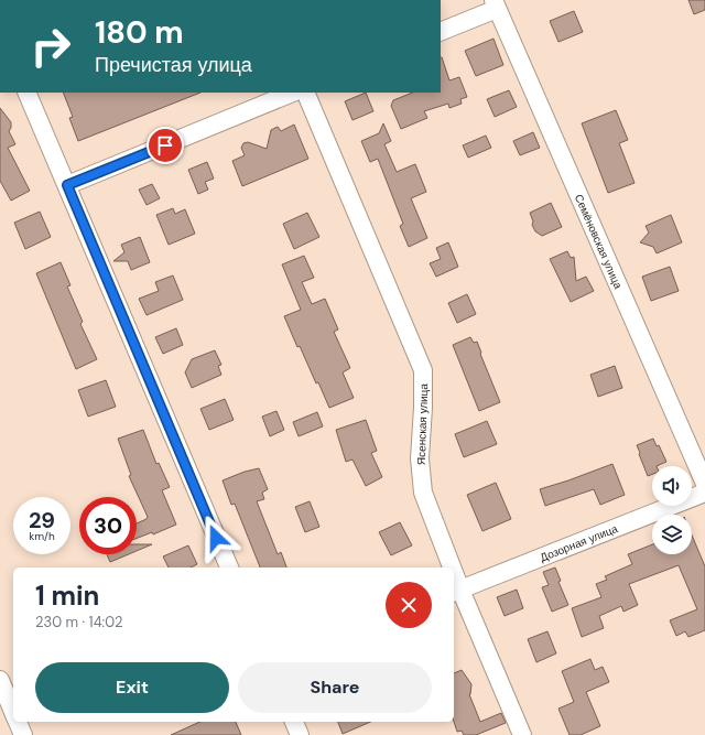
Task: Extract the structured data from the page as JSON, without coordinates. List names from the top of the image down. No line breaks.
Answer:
{"streets":{"street":["Семёновская улица","Ясенская улица","Дозорная улица"]},"crossings":[["Ясенская улица","Дозорная улица"]],"page":{"turn":["180 m","Пречистая улица"],"speed":"29 km/h","limit":"30","heading":["1 min","230 m · 14:02"],"buttons":["Exit","Share"]}}
